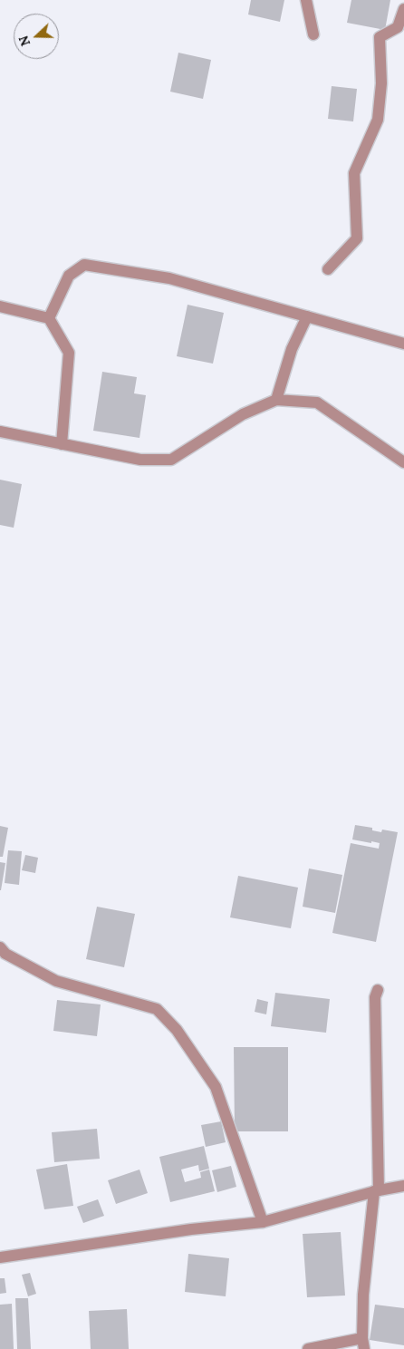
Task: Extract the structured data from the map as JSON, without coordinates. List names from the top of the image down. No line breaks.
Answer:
{"north":"left"}
